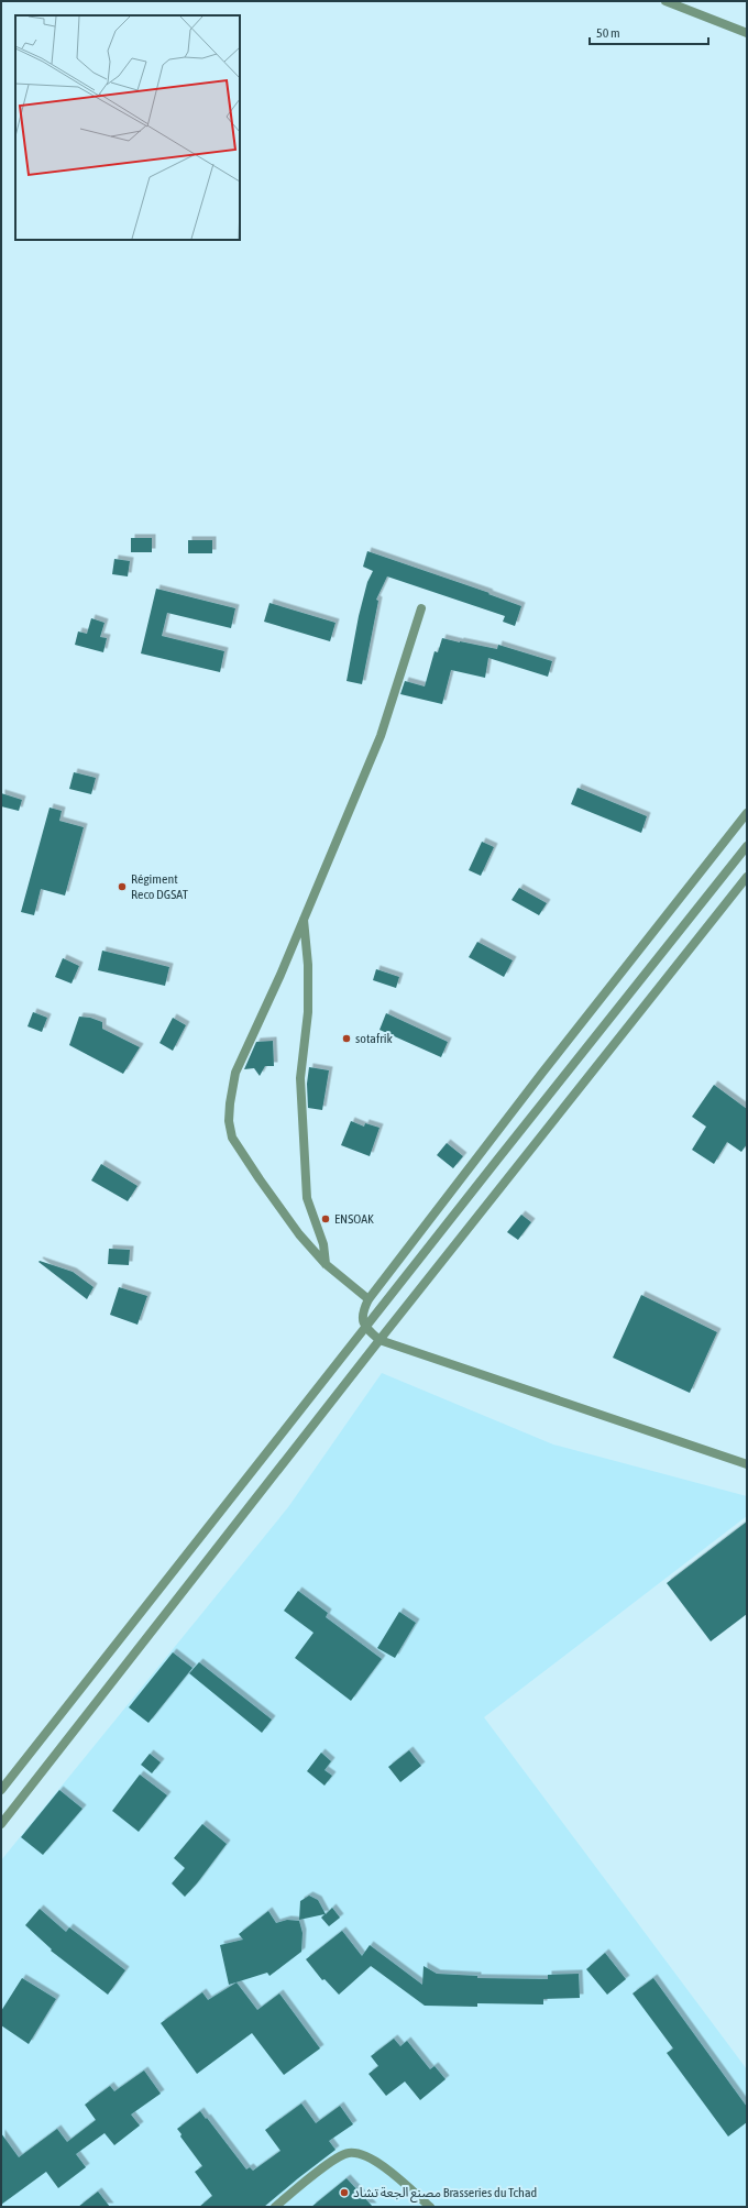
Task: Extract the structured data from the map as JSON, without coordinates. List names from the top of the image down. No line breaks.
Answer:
{"places":["Régiment Reco DGSAT","sotafrik","ENSOAK","مصنع الجعة تشاد Brasseries du Tchad"],"scale_bar":"50 m"}
